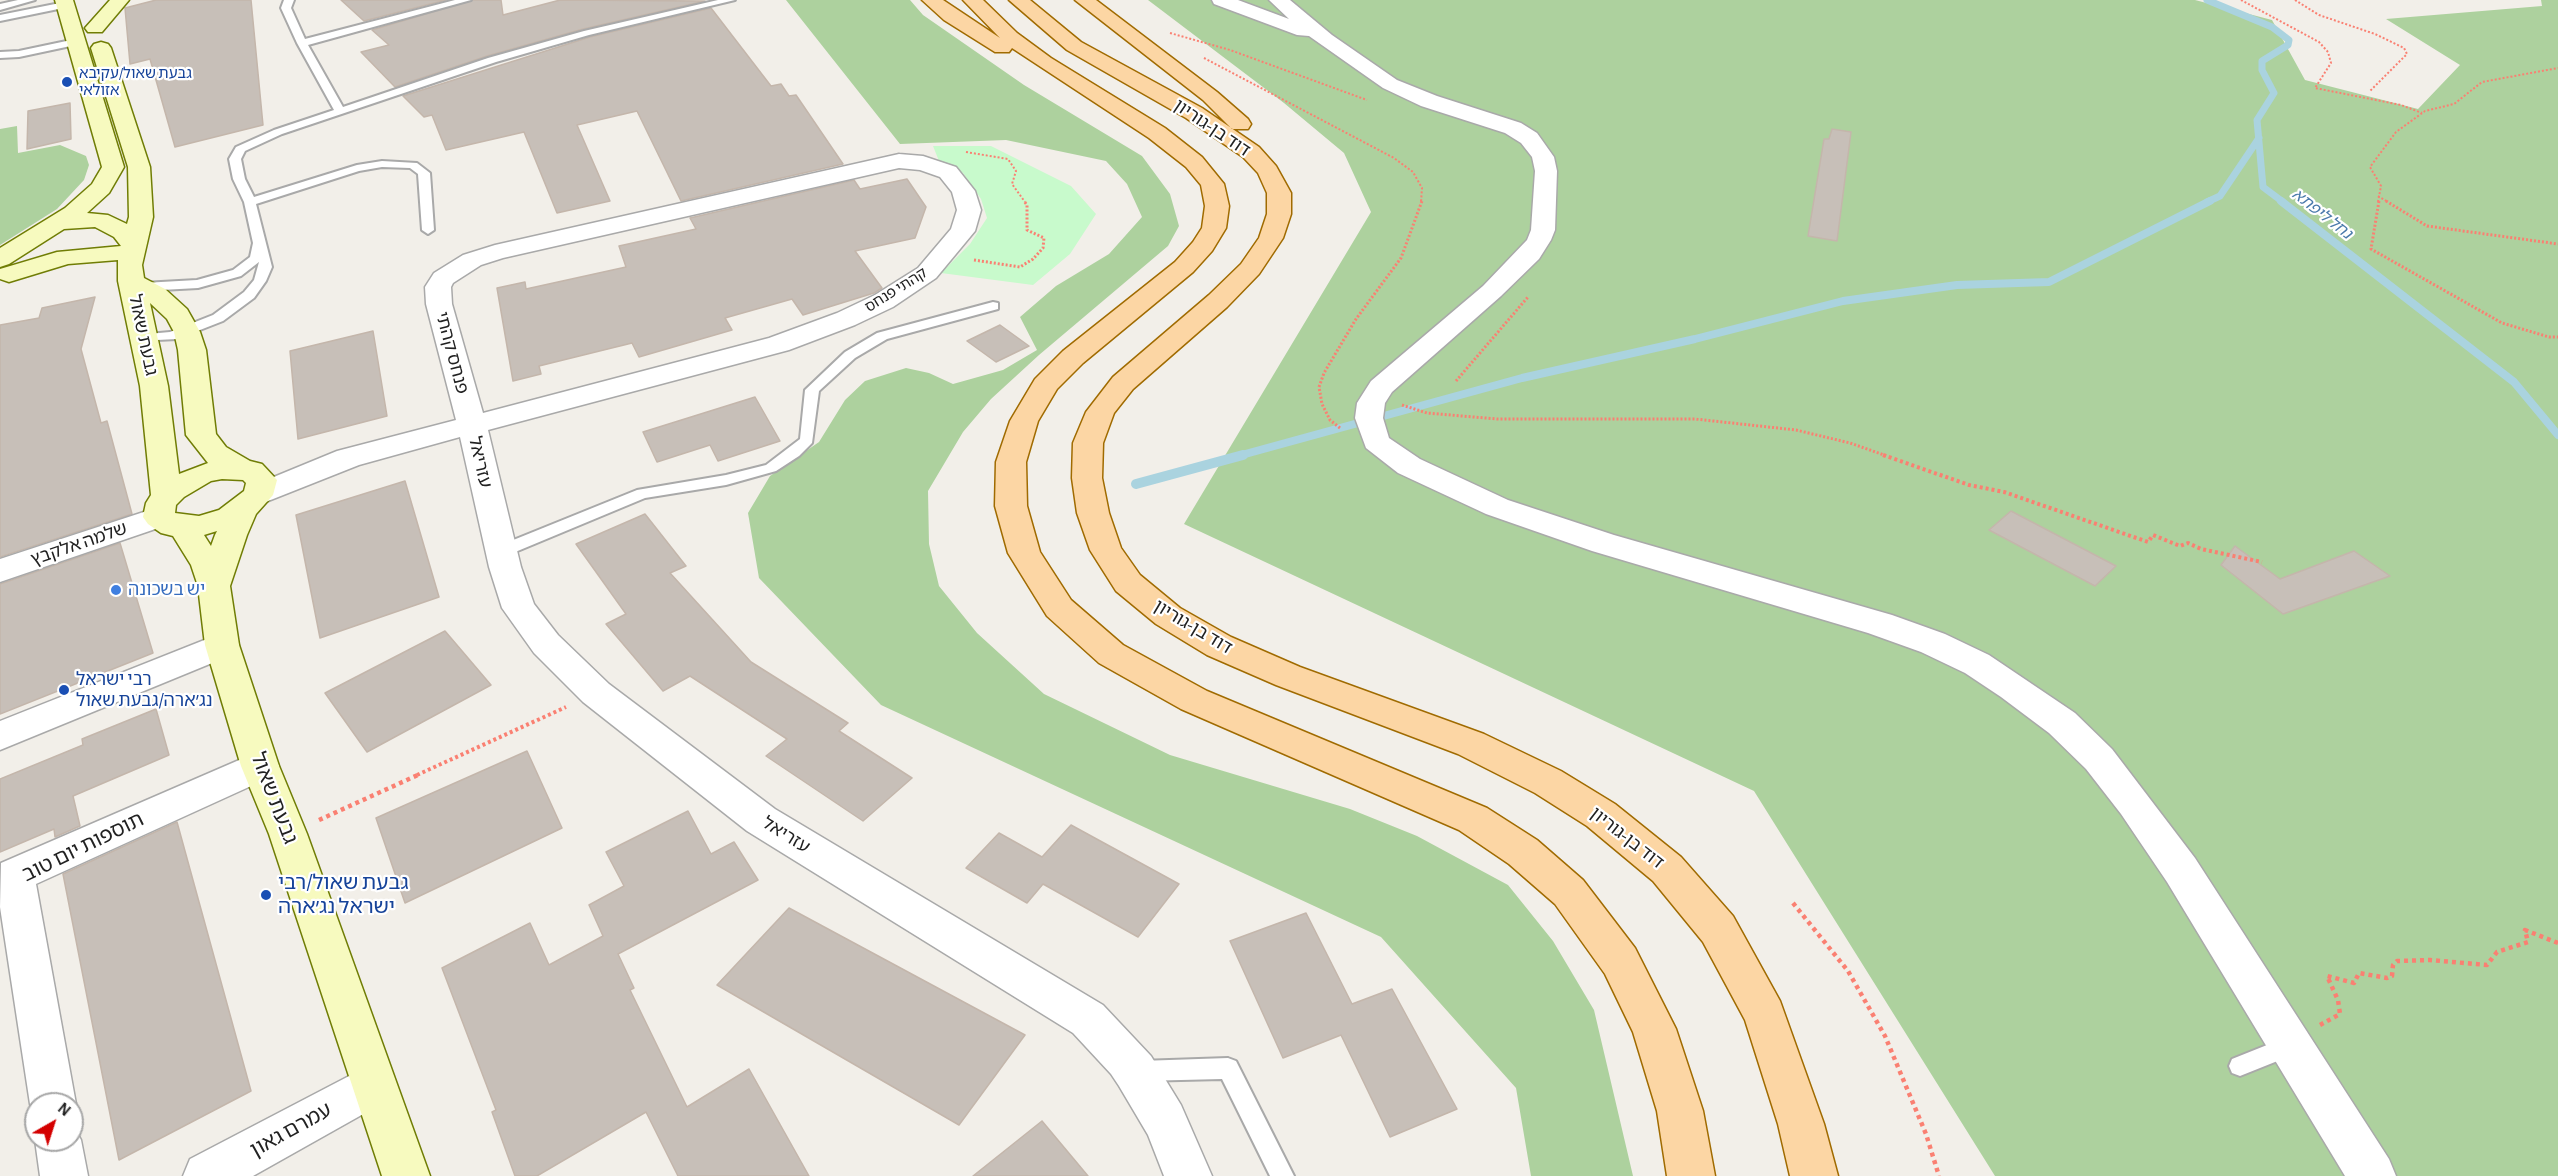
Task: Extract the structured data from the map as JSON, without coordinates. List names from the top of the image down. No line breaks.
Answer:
{"streets":{"main road":["דוד בן-גוריון"],"street":["קהתי פנחס","גבעת שאול","פנחס קהתי","עזריאל","שלמה אלקבץ","תוספות יום טוב","עמרם גאון"]},"crossings":[["קהתי פנחס","פנחס קהתי"],["קהתי פנחס","עזריאל"],["גבעת שאול","שלמה אלקבץ"],["גבעת שאול","תוספות יום טוב"],["גבעת שאול","עמרם גאון"],["פנחס קהתי","עזריאל"]],"water":["נחל ליפתא"],"places":["גבעת שאול/עקיבא אזולאי","יש בשכונה","רבי ישראל נג׳ארה/גבעת שאול","גבעת שאול/רבי ישראל נג׳ארה"],"north":"top right"}
